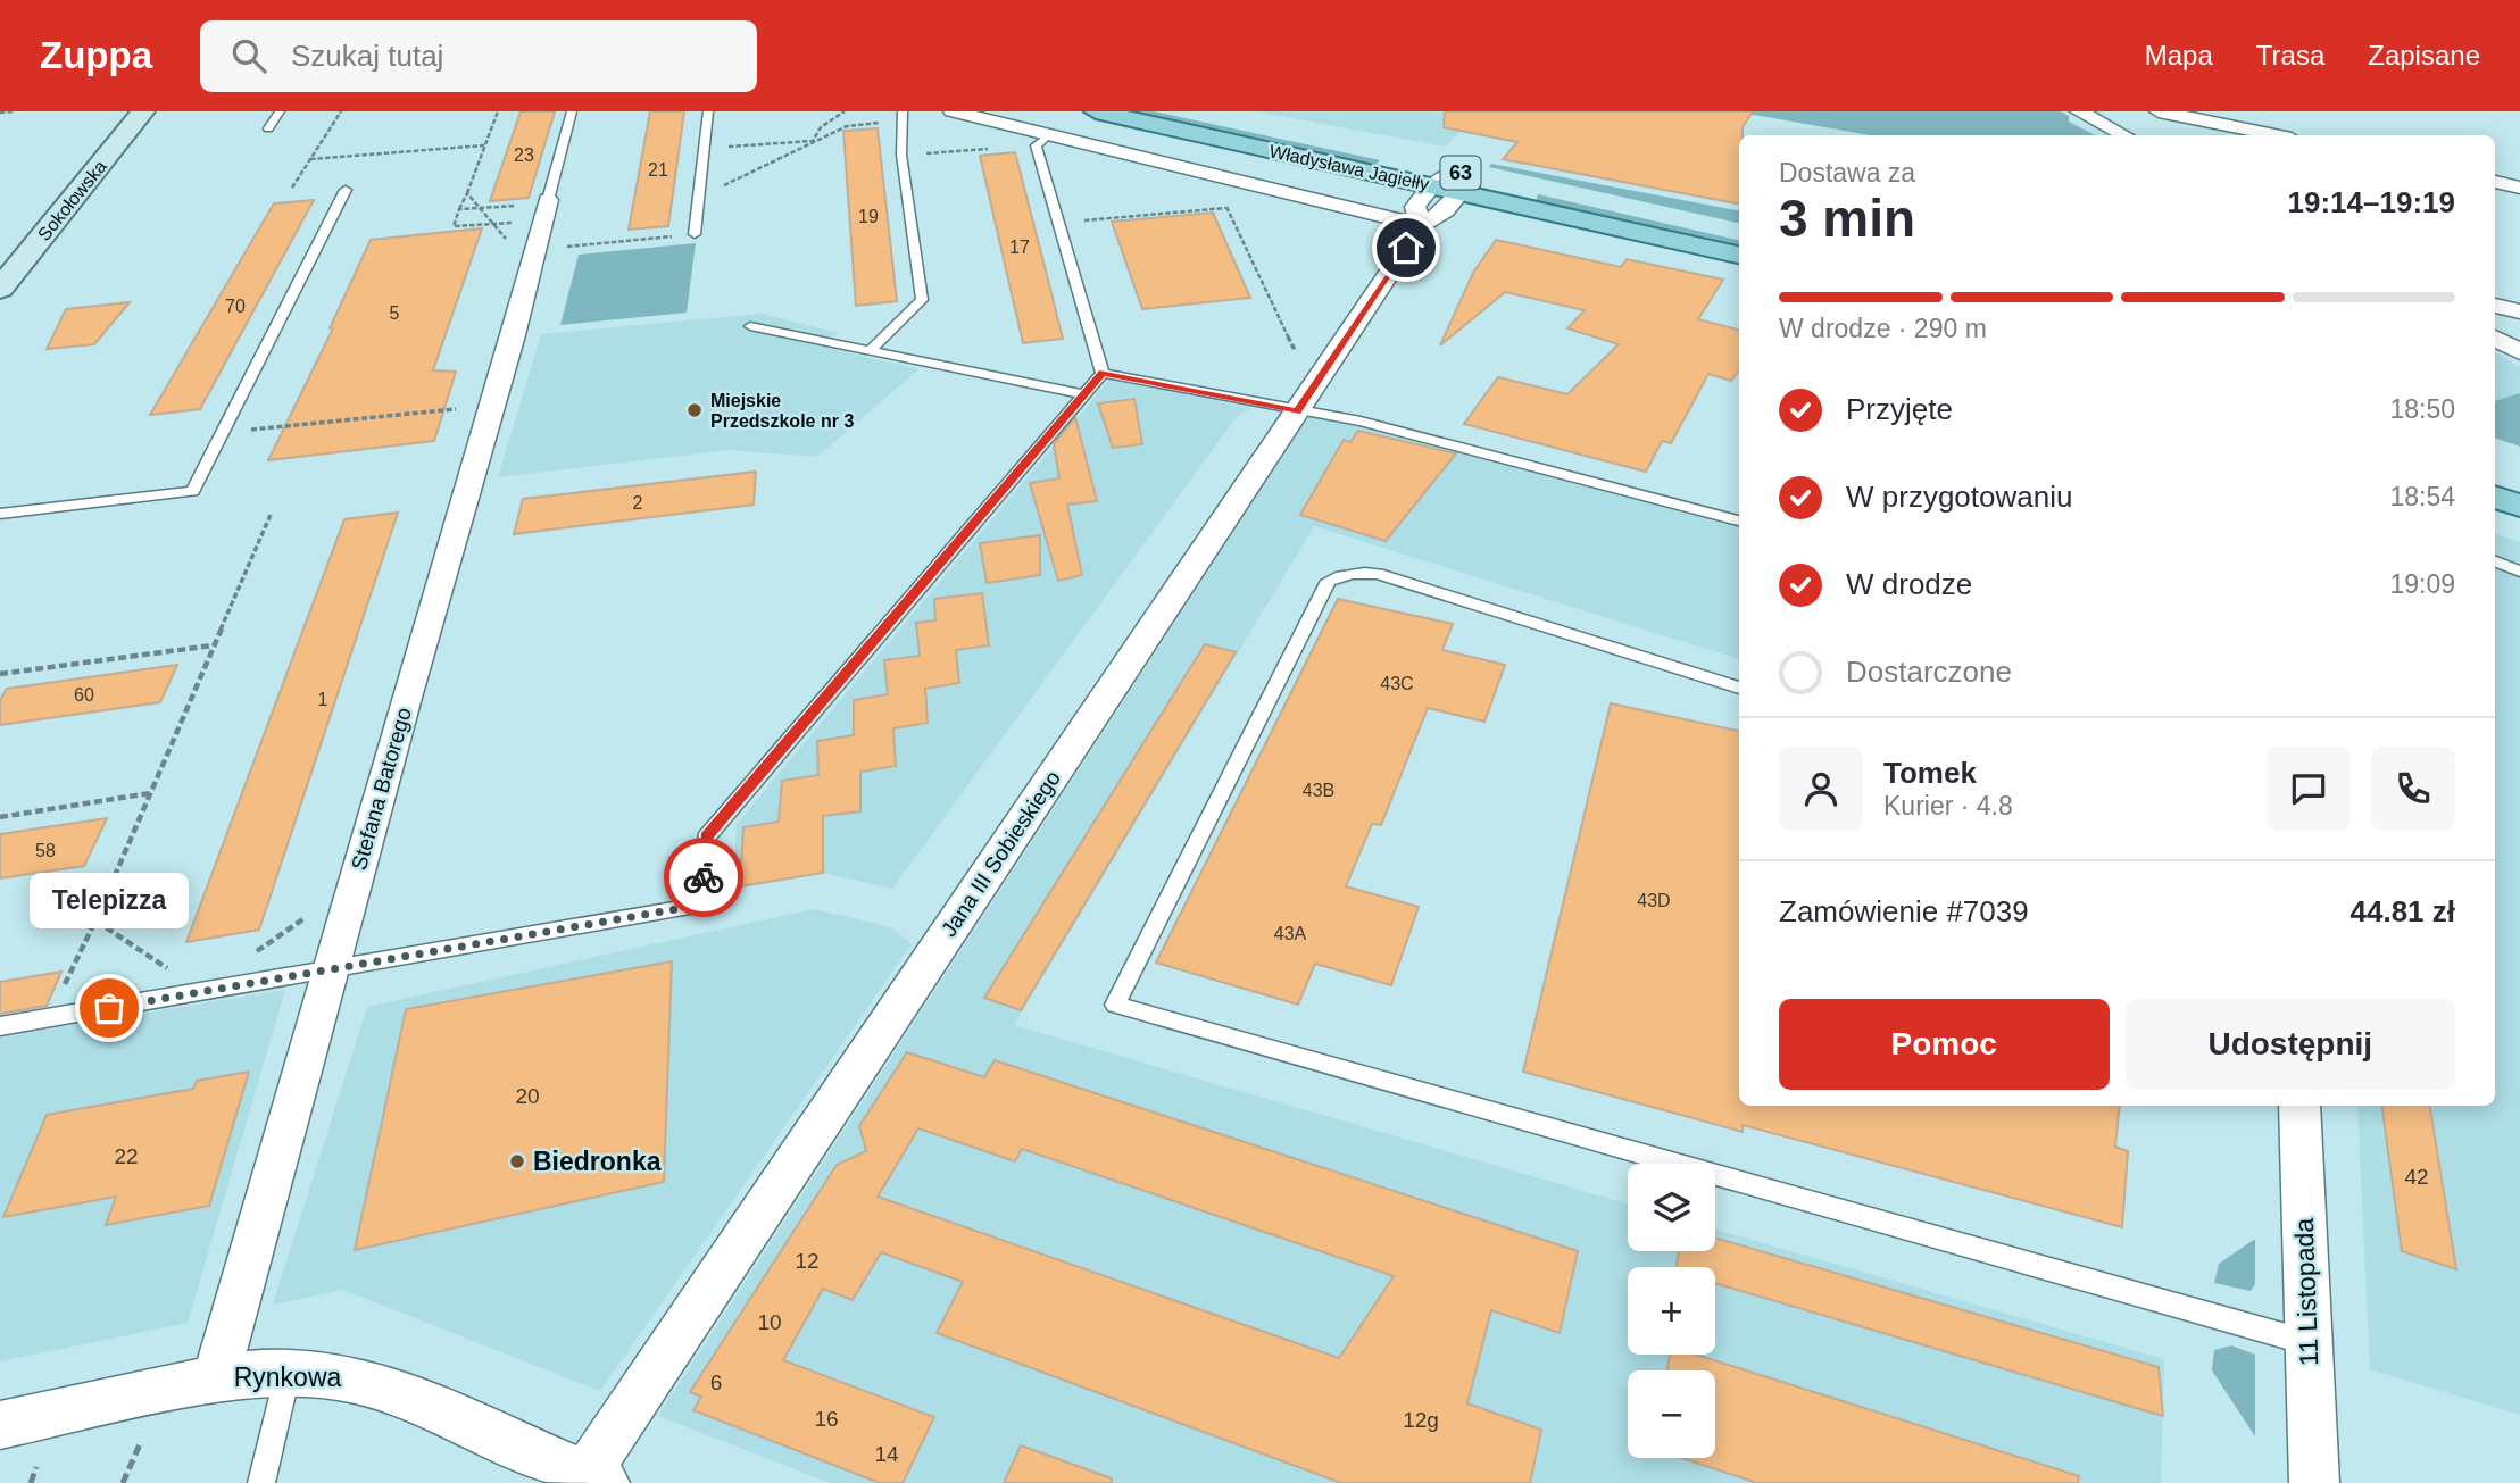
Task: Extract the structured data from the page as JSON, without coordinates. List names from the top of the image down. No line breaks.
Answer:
{"streets":{"main road":["Władysława Jagiełły","63"],"street":["Sokołowska","Stefana Batorego","Jana III Sobieskiego","11 Listopada","Rynkowa"]},"crossings":[["Władysława Jagiełły","Jana III Sobieskiego"],["Stefana Batorego","Rynkowa"],["Jana III Sobieskiego","Rynkowa"]],"places":["Miejskie Przedszkole nr 3","Telepizza","Biedronka"],"house_numbers":["23","21","19","17","70","5","2","43C","60","1","43B","58","43D","43A","20","22","42","12","10","6","16","12g","14"],"page":{"header":"Zuppa","search":"Szukaj tutaj","nav":["Mapa","Trasa","Zapisane"],"heading":["3 min","Dostawa za","19:14–19:19"],"panel":["Tomek","Kurier · 4.8","Zamówienie #7039","44.81 zł"],"bar":"W drodze · 290 m","list":[["Przyjęte","18:50"],["W przygotowaniu","18:54"],["W drodze","19:09"],"Dostarczone"],"bubble":"Telepizza","buttons":["Pomoc","Udostępnij"],"map_buttons":["+","−"]}}
